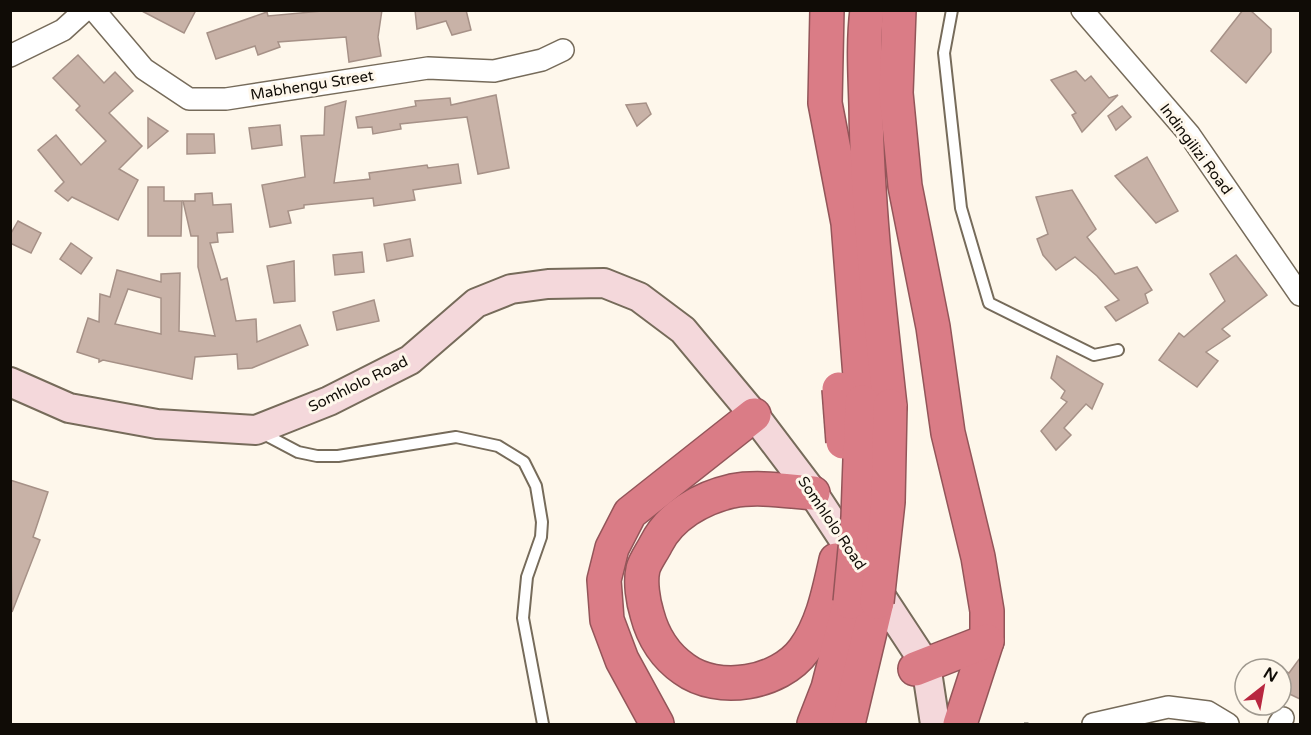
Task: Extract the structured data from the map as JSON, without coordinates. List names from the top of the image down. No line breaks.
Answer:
{"streets":{"street":["Mabhengu Street","Indingilizi Road","Somhlolo Road"]},"north":"top right"}
